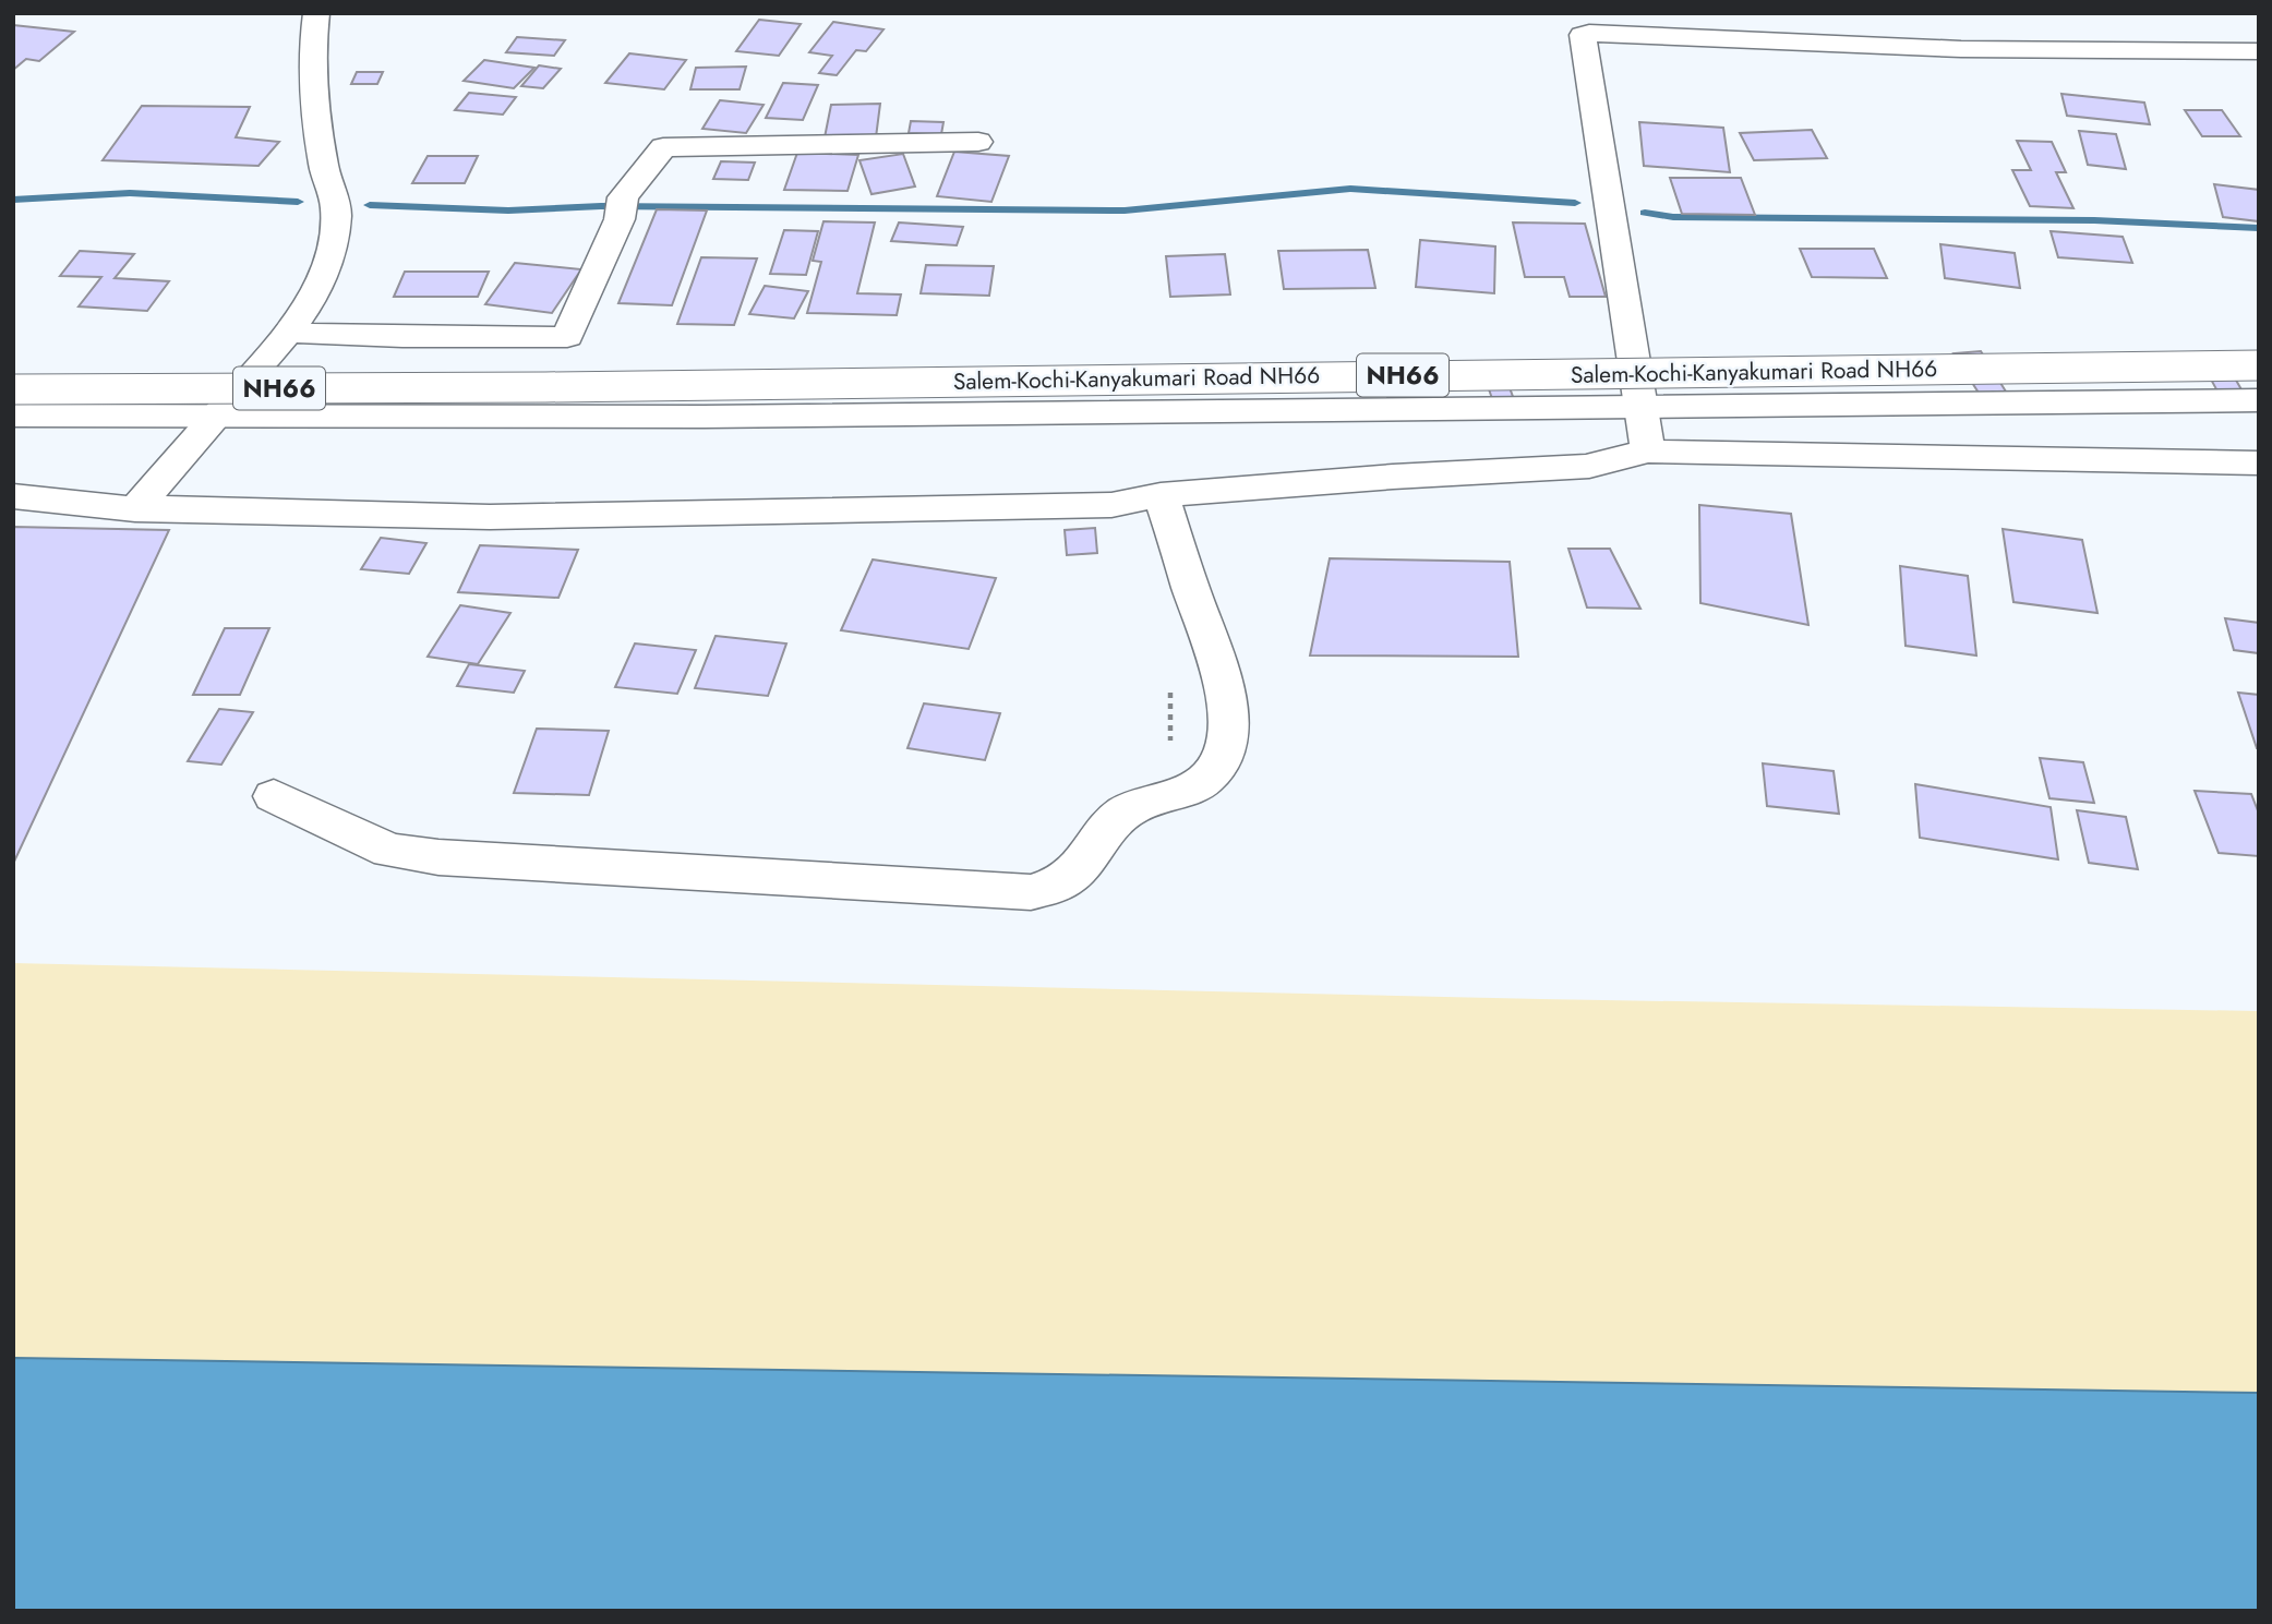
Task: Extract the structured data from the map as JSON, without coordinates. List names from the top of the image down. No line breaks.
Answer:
{"streets":{"main road":["Salem-Kochi-Kanyakumari Road NH66","NH66"]}}
